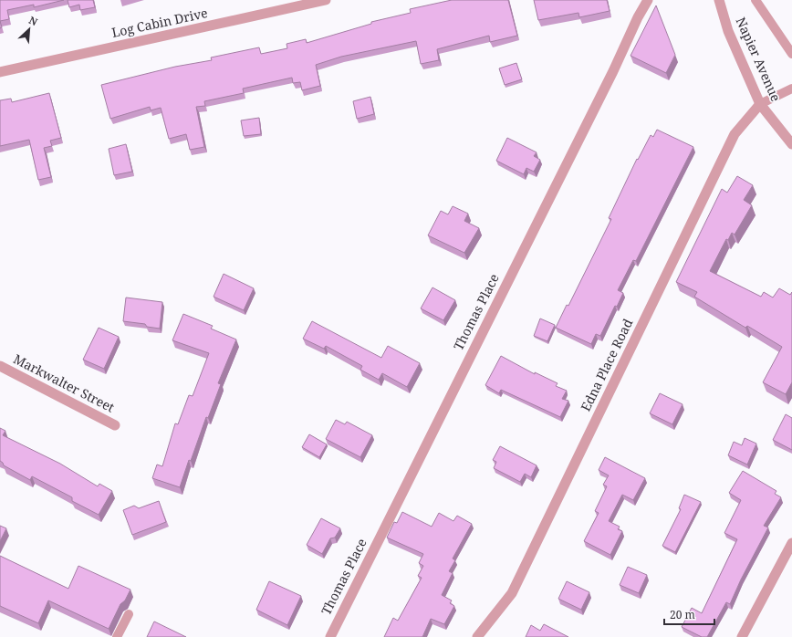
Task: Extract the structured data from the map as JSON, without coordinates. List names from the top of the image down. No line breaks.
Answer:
{"streets":{"street":["Log Cabin Drive","Napier Avenue","Thomas Place","Edna Place Road","Markwalter Street"]},"crossings":[["Napier Avenue","Edna Place Road"]],"scale_bar":"20 m","north":"top right"}
